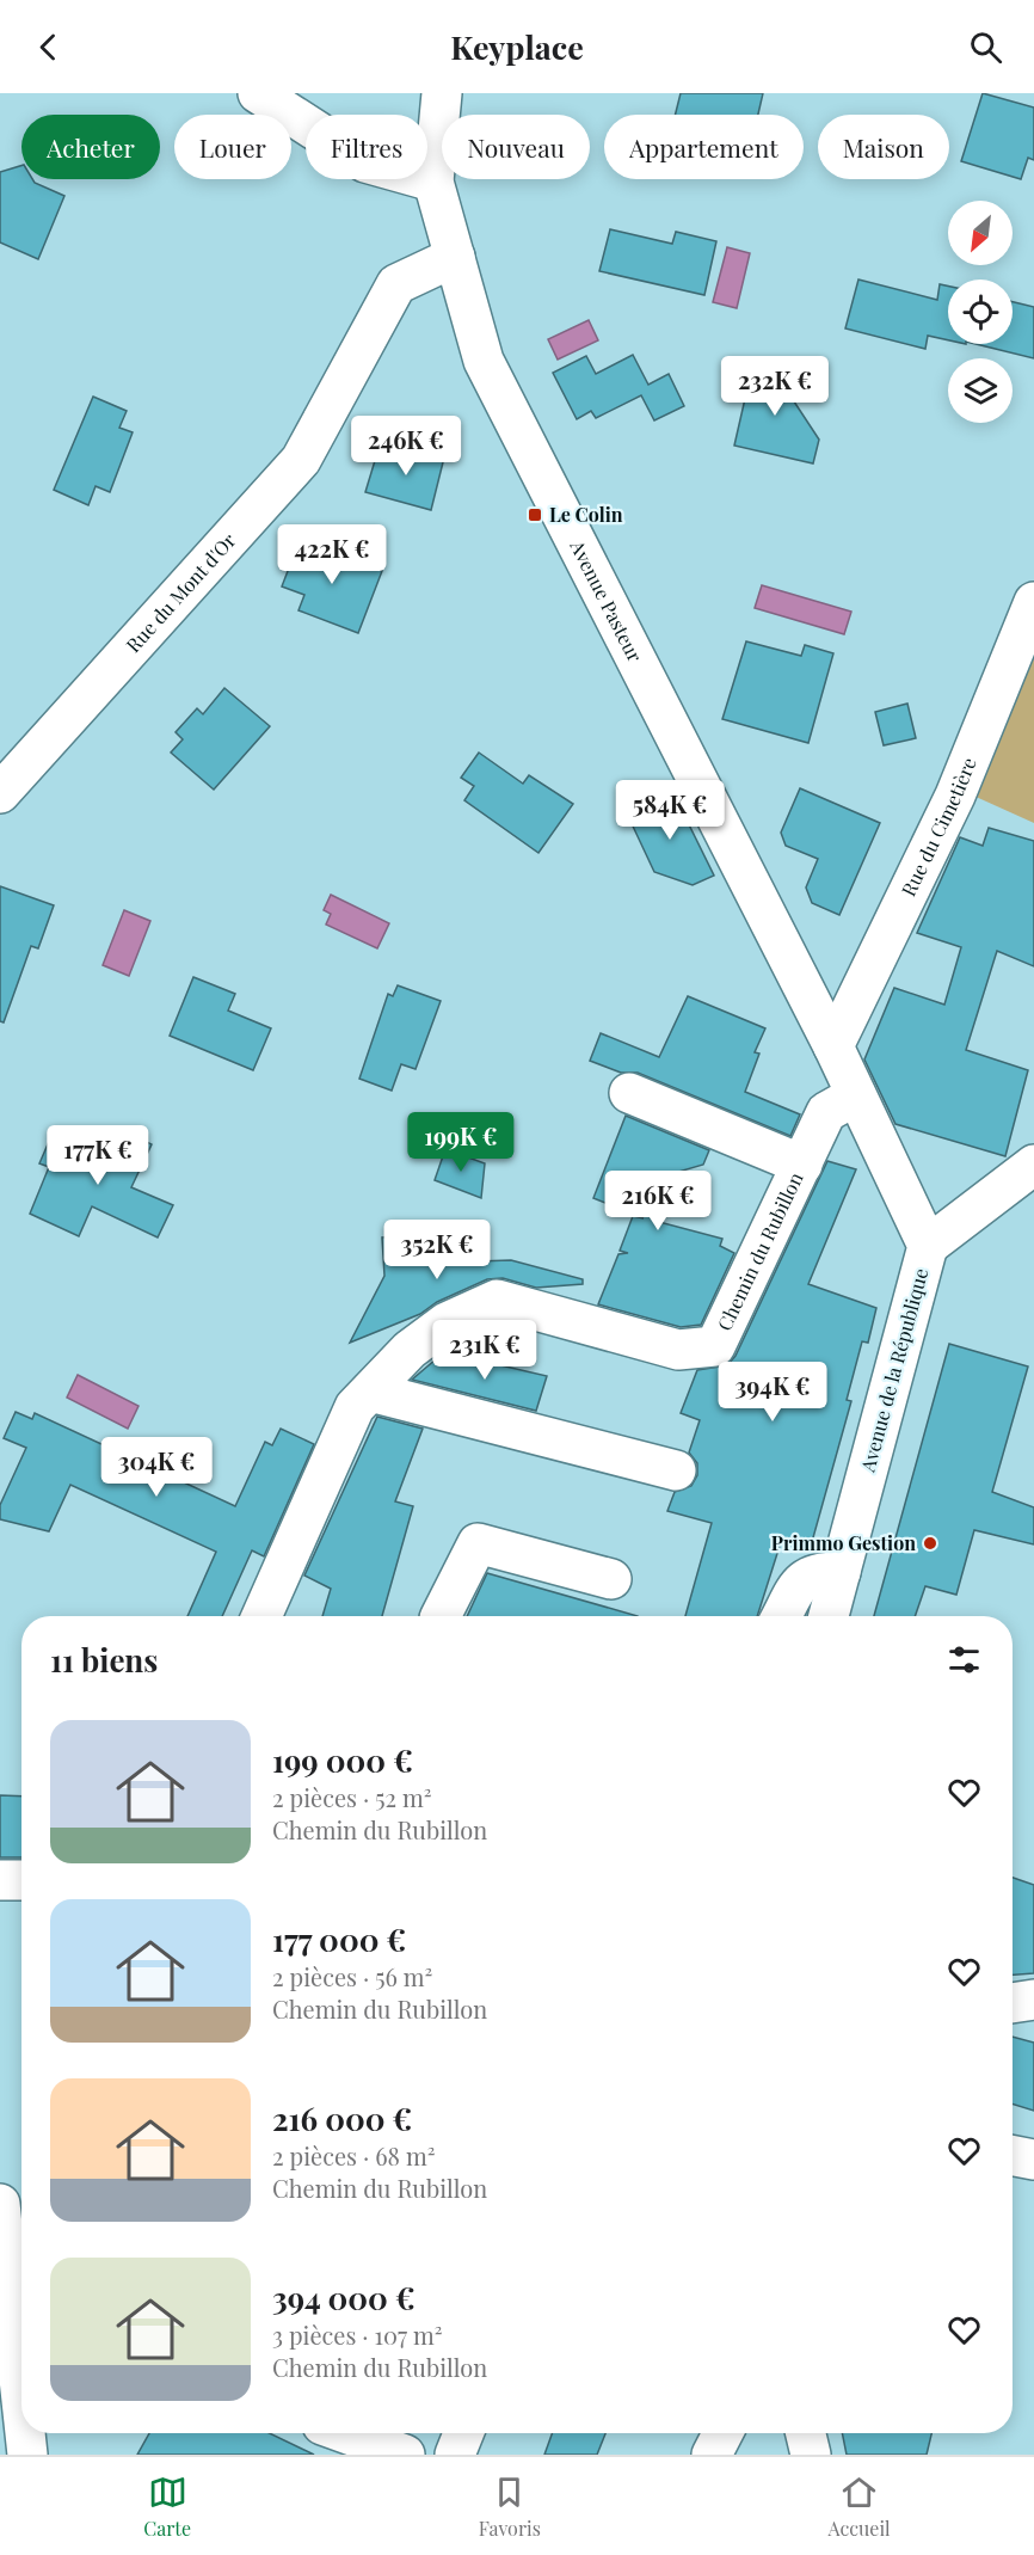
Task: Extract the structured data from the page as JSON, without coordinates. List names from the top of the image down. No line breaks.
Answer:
{"streets":{"street":["Rue du Mont d'Or","Avenue Pasteur","Rue du Cimetière","Chemin du Rubillon","Avenue de la République"]},"crossings":[["Rue du Mont d'Or","Avenue Pasteur"],["Avenue Pasteur","Rue du Cimetière"],["Avenue Pasteur","Avenue de la République"],["Rue du Cimetière","Avenue de la République"],["Chemin du Rubillon","Avenue de la République"]],"places":{"transit":["Le Colin"],"other":["Primmo Gestion"]},"north":"bottom left","page":{"header":"Keyplace","chip":["Acheter","Louer","Filtres","Nouveau","Appartement","Maison"],"price":["232K €","246K €","422K €","584K €","199K €","177K €","216K €","352K €","231K €","394K €","304K €"],"heading":"11 biens","list":[{"name":"199 000 €","note":"2 pièces · 52 m² · Chemin du Rubillon"},{"name":"177 000 €","note":"2 pièces · 56 m² · Chemin du Rubillon"},{"name":"216 000 €","note":"2 pièces · 68 m² · Chemin du Rubillon"},{"name":"394 000 €","note":"3 pièces · 107 m² · Chemin du Rubillon"}],"tabs":["Carte","Favoris","Accueil"]}}
